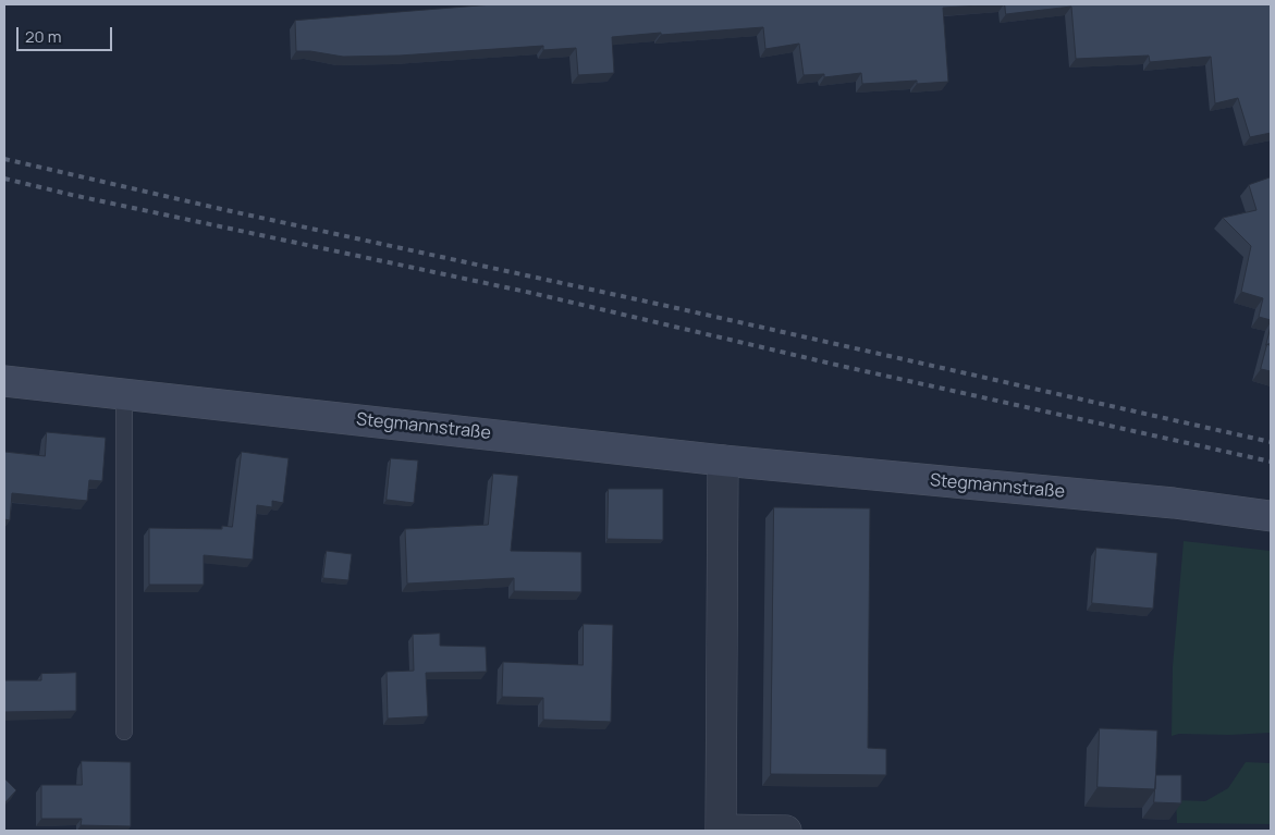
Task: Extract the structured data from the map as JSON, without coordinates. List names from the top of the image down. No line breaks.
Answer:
{"streets":{"main road":["Stegmannstraße"]},"scale_bar":"20 m"}
